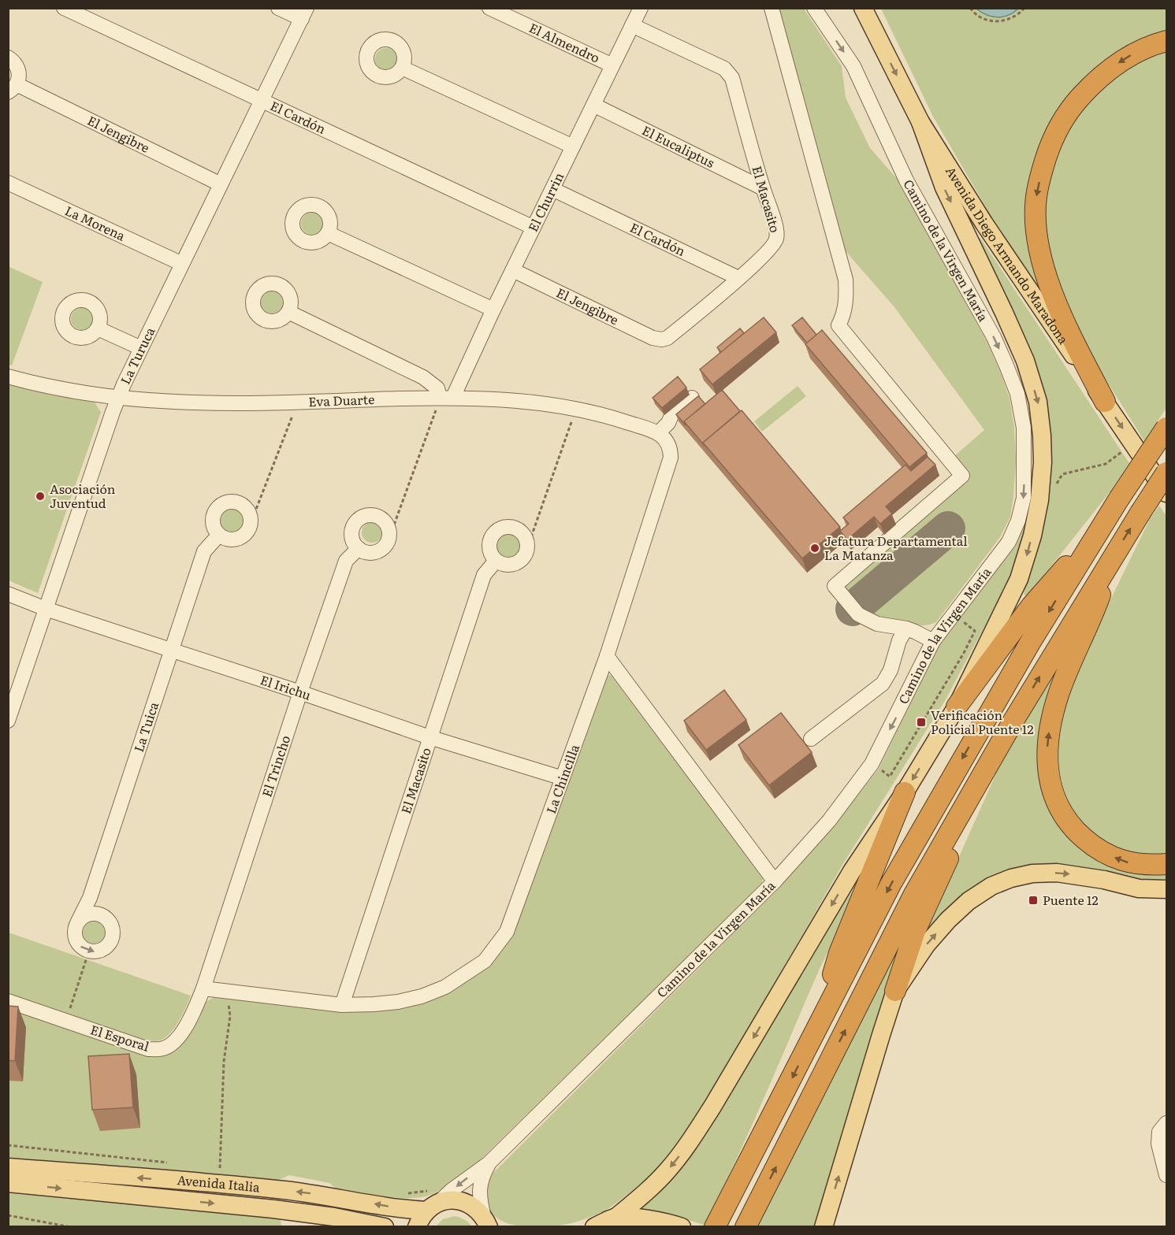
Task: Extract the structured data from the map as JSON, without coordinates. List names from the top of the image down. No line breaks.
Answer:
{"streets":{"main road":["Avenida Diego Armando Maradona","Avenida Italia"],"street":["El Almendro","El Cardón","El Jengibre","El Eucaliptus","El Macasito","El Churrin","La Morena","Camino de la Virgen María","La Turuca","Eva Duarte","El Irichu","La Tuica","El Trincho","La Chincilla","El Esporal"]},"crossings":[["El Almendro","El Churrin"],["El Cardón","El Macasito"],["El Cardón","El Churrin"],["El Cardón","La Turuca"],["El Jengibre","El Macasito"],["El Jengibre","El Churrin"],["El Jengibre","La Turuca"],["El Eucaliptus","El Macasito"],["El Eucaliptus","El Churrin"],["El Macasito","El Churrin"],["El Macasito","El Irichu"],["El Macasito","La Chincilla"],["El Churrin","Eva Duarte"],["La Morena","La Turuca"],["Camino de la Virgen María","Avenida Italia"],["La Turuca","Eva Duarte"],["La Turuca","El Irichu"],["Eva Duarte","La Chincilla"],["El Irichu","La Tuica"],["El Irichu","El Trincho"],["El Irichu","La Chincilla"],["El Trincho","El Esporal"]],"places":{"other":["Asociación Juventud","Jefatura Departamental La Matanza"],"transit":["Verificación Policial Puente 12","Puente 12"]}}
